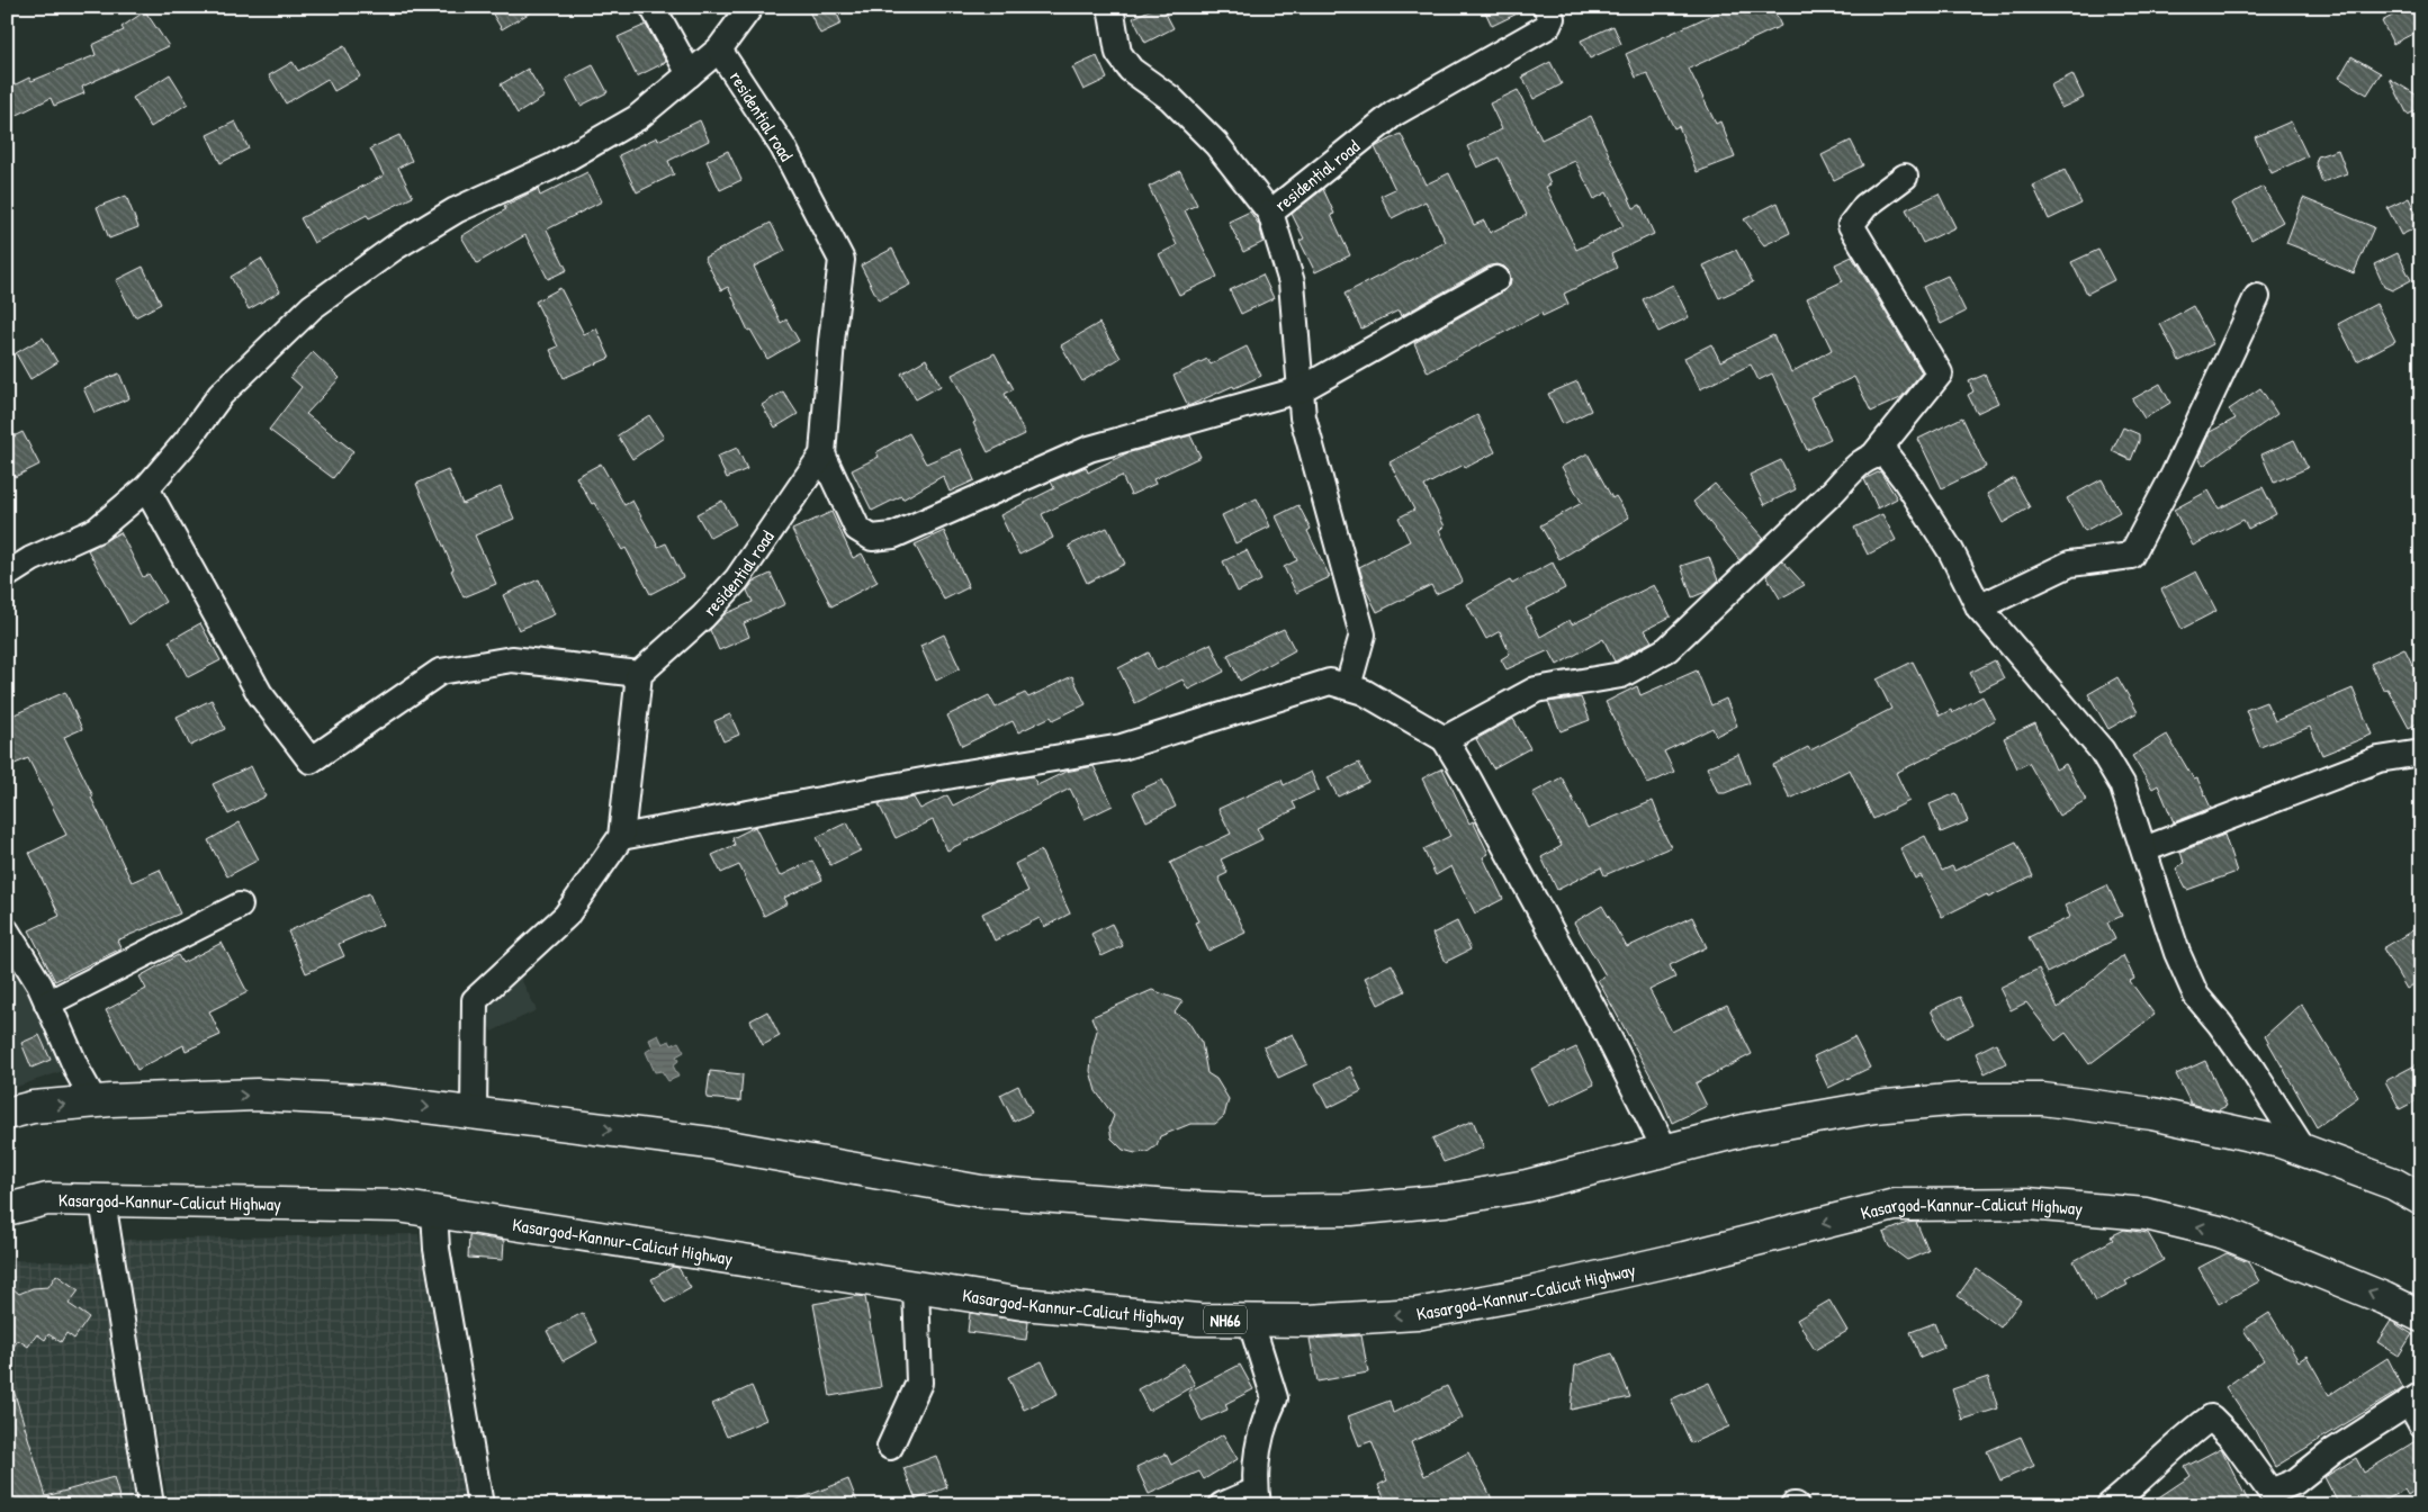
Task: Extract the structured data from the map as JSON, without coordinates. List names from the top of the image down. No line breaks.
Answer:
{"streets":{"highway":["Kasargod-Kannur-Calicut Highway","NH66"],"street":["residential road"]}}
